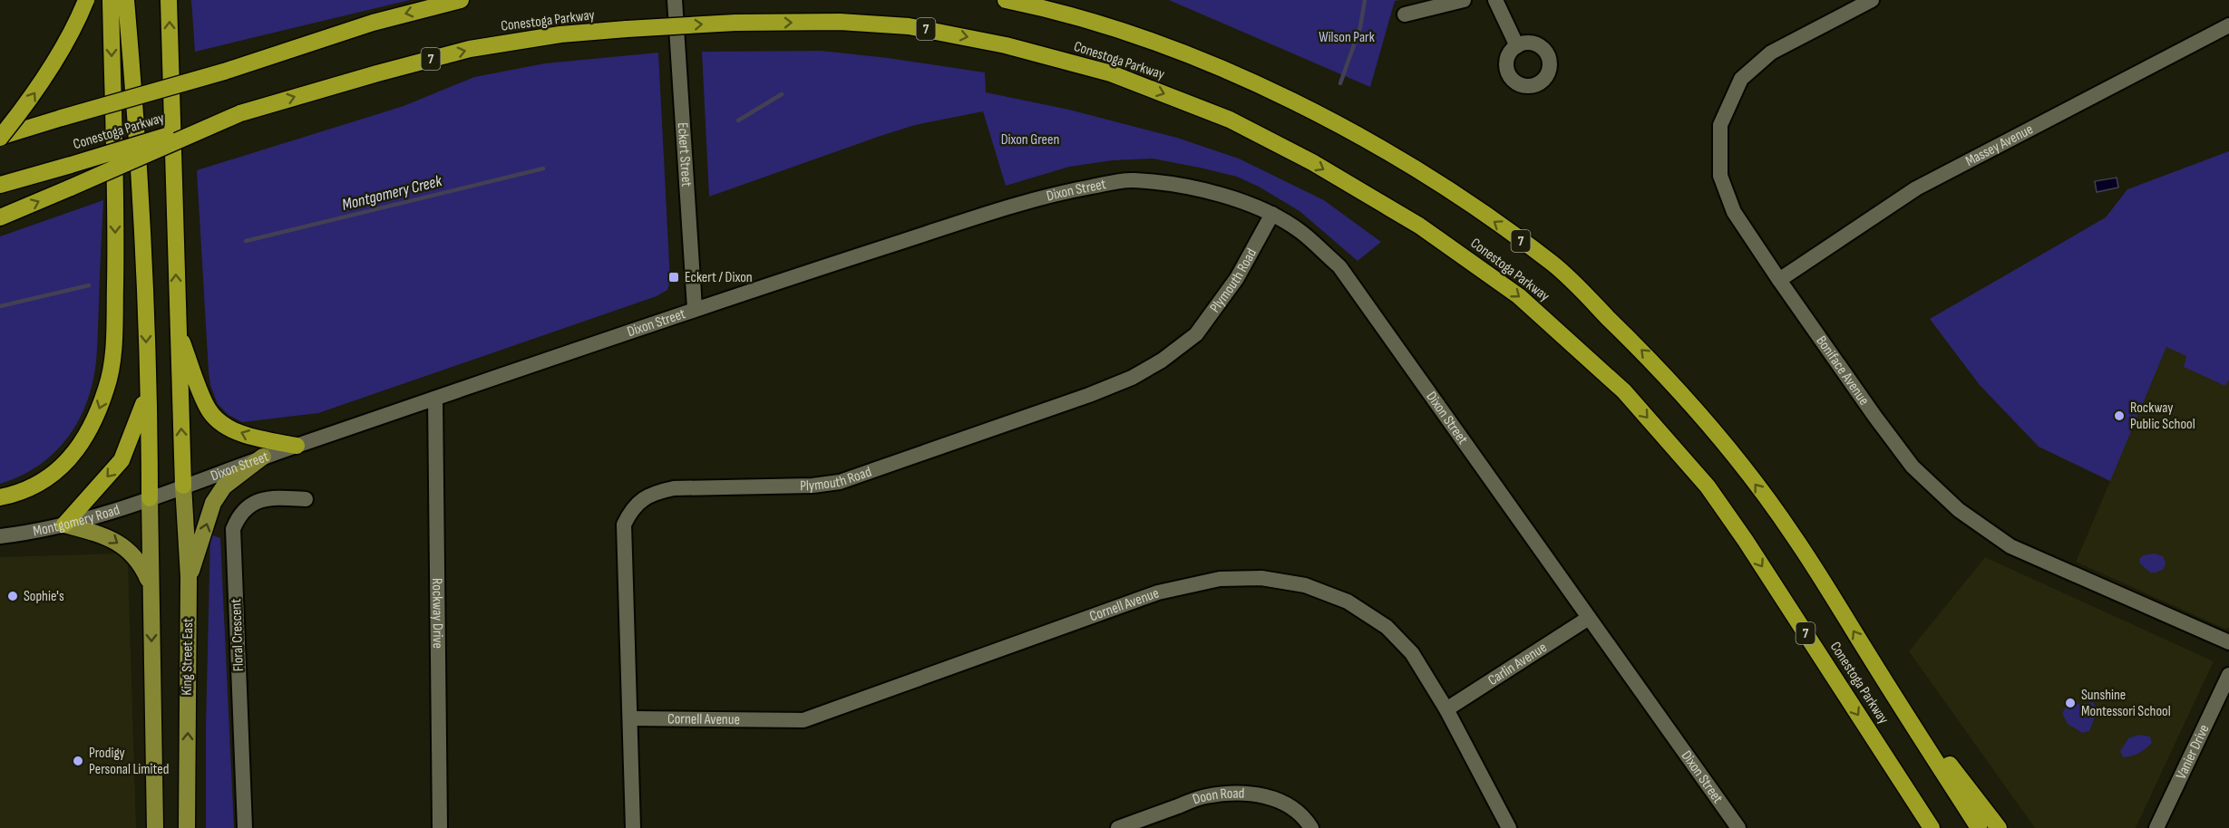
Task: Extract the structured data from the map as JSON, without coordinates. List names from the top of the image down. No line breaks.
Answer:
{"streets":{"highway":["Conestoga Parkway","7"],"main road":["King Street East"],"street":["Massey Avenue","Eckert Street","Dixon Street","Plymouth Road","Boniface Avenue","Montgomery Road","Cornell Avenue","Rockway Drive","Floral Crescent","Carlin Avenue","Vanier Drive","Doon Road"]},"crossings":[["Massey Avenue","Boniface Avenue"],["Eckert Street","Dixon Street"],["Dixon Street","Plymouth Road"],["Dixon Street","Montgomery Road"],["Dixon Street","Rockway Drive"],["Dixon Street","King Street East"],["Dixon Street","Carlin Avenue"],["Plymouth Road","Cornell Avenue"],["Cornell Avenue","Carlin Avenue"]],"water":["Montgomery Creek"],"parks":["Wilson Park","Dixon Green"],"places":{"transit":["Eckert / Dixon"],"other":["Rockway Public School","Sophie's","Sunshine Montessori School","Prodigy Personal Limited"]}}
